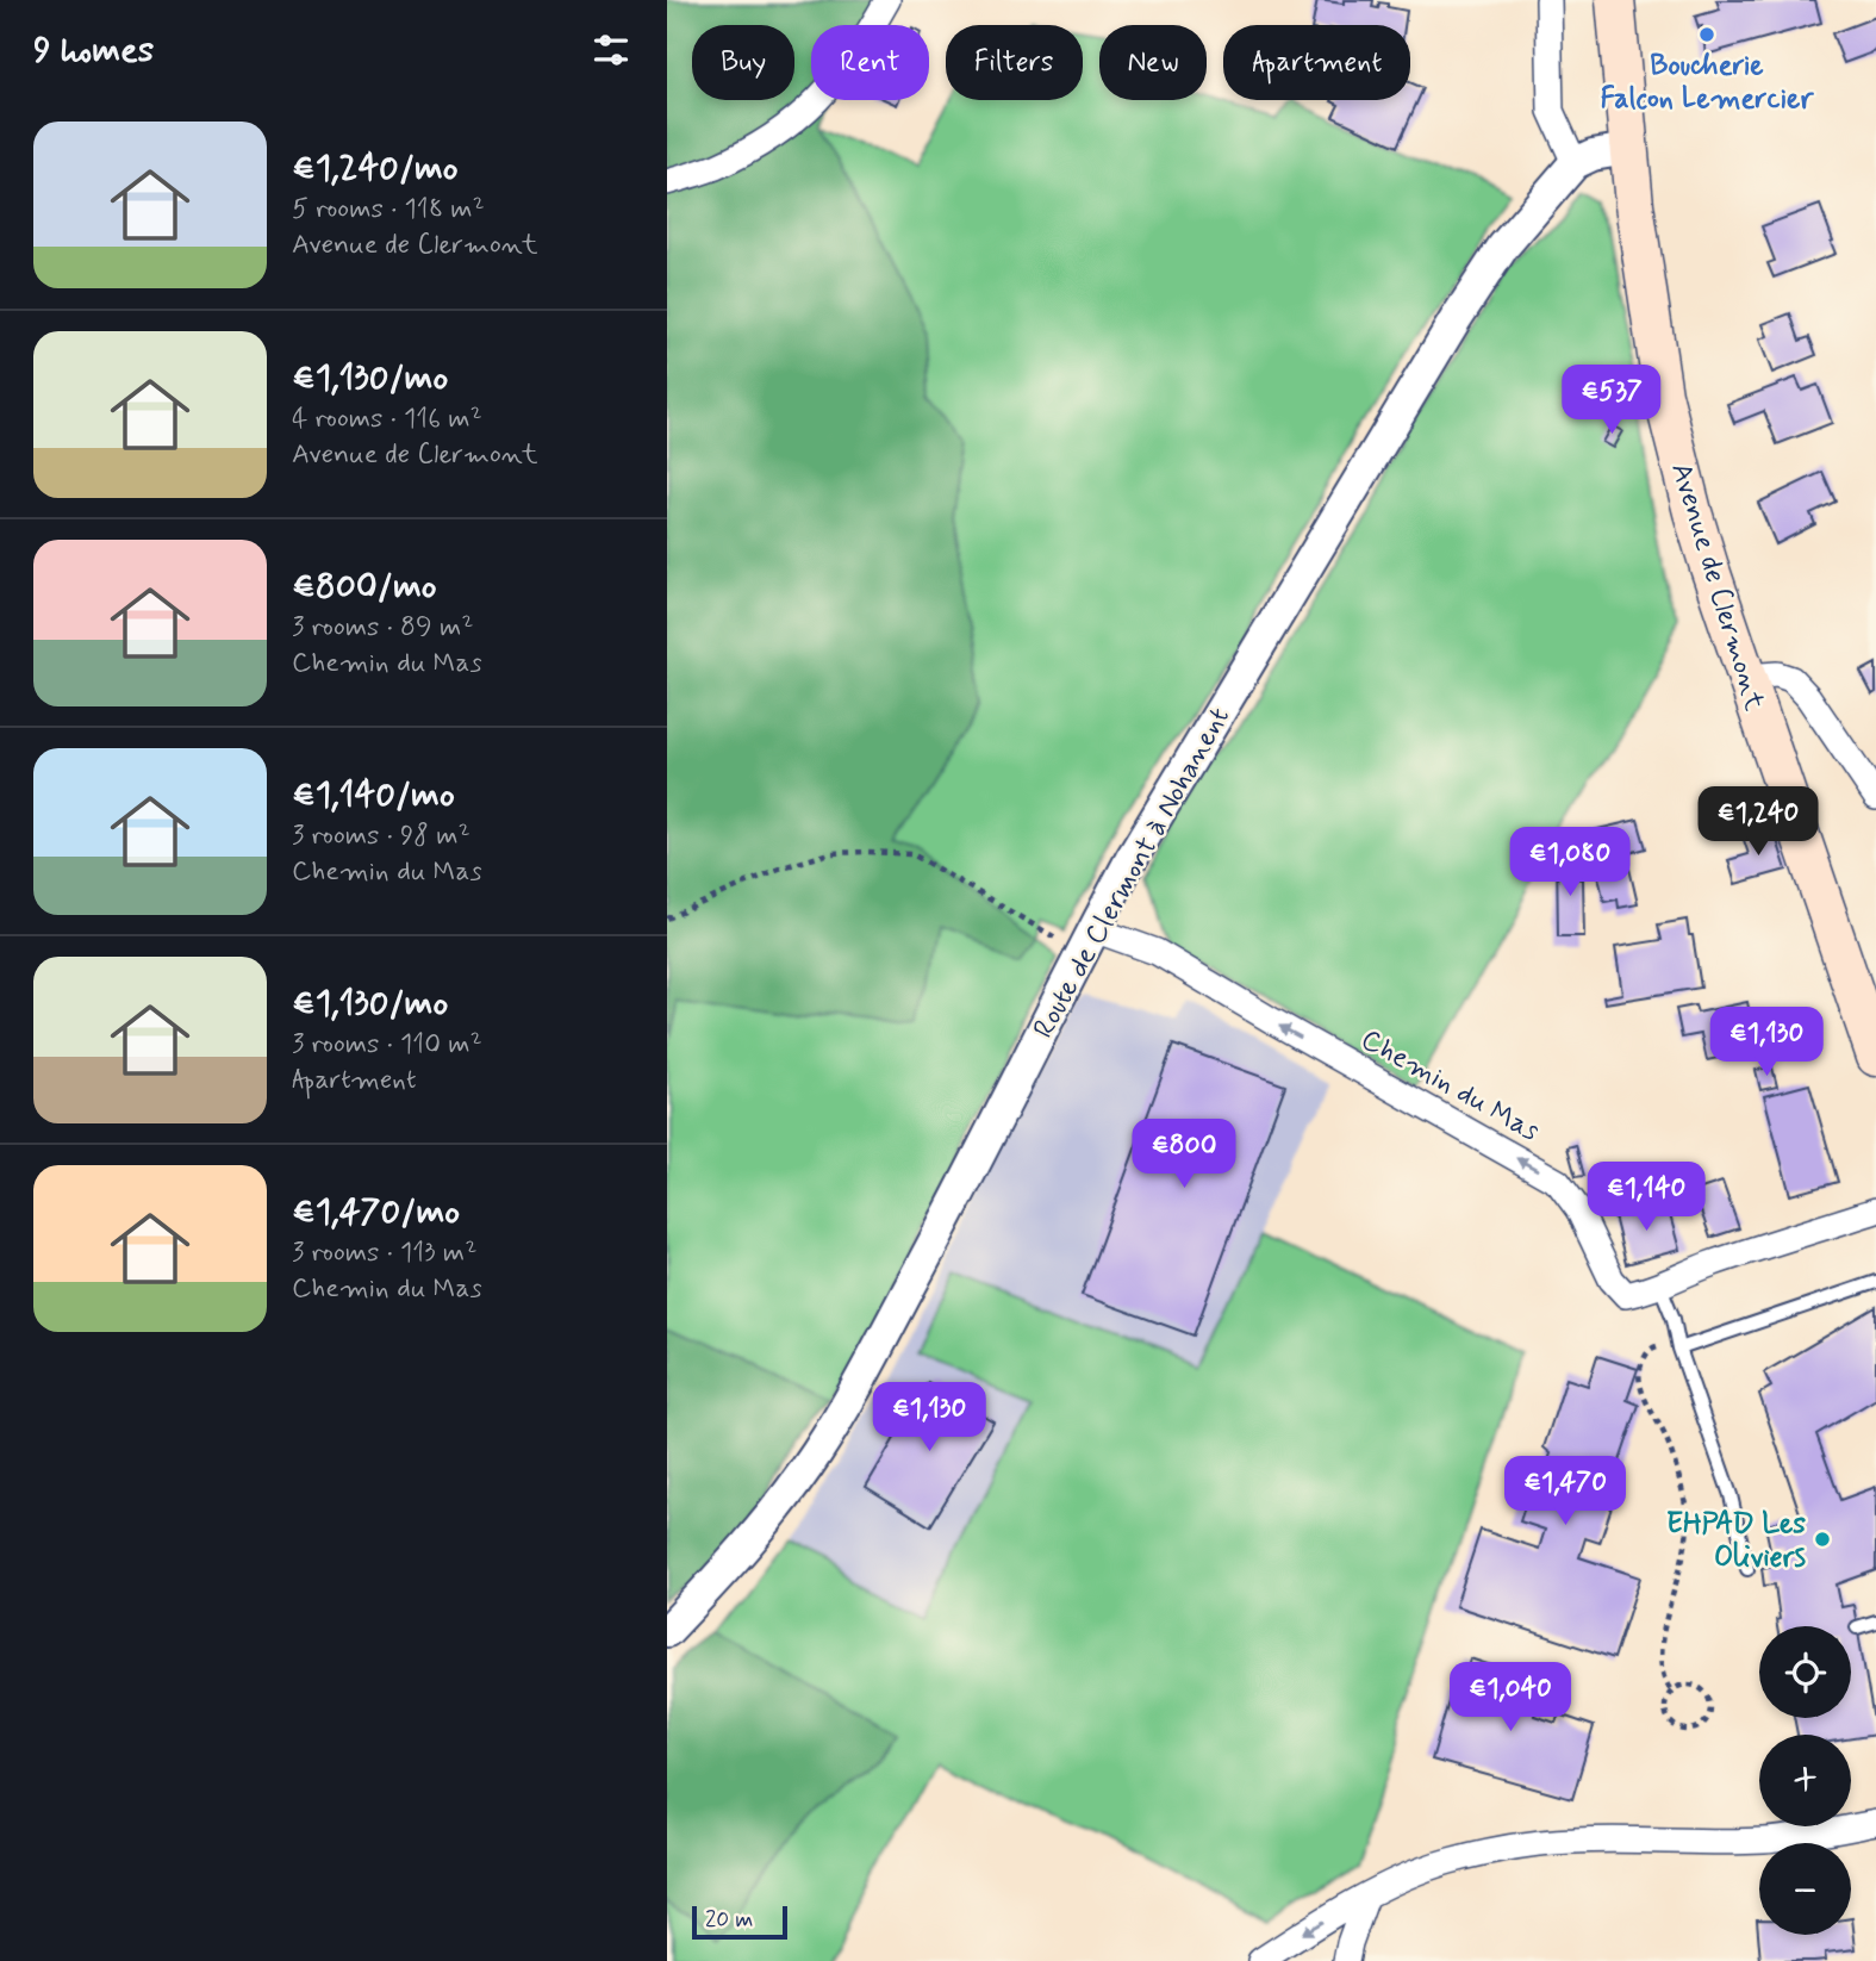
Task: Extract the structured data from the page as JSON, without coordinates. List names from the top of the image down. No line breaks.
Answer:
{"streets":{"main road":["Avenue de Clermont"],"street":["Route de Clermont à Nohanent","Chemin du Mas"]},"crossings":[["Route de Clermont à Nohanent","Chemin du Mas"]],"one_way":["Chemin du Mas"],"places":["Boucherie Falcon Lemercier","EHPAD Les Oliviers"],"scale_bar":"20 m","page":{"heading":"9 homes","chip":["Buy","Rent","Filters","New","Apartment"],"list":[{"name":"€1,240/mo","note":"5 rooms · 118 m² · Avenue de Clermont"},{"name":"€1,130/mo","note":"4 rooms · 116 m² · Avenue de Clermont"},{"name":"€800/mo","note":"3 rooms · 89 m² · Chemin du Mas"},{"name":"€1,140/mo","note":"3 rooms · 98 m² · Chemin du Mas"},{"name":"€1,130/mo","note":"3 rooms · 110 m² · Apartment"},{"name":"€1,470/mo","note":"3 rooms · 113 m² · Chemin du Mas"}],"price":["€537","€1,240","€1,080","€1,130","€800","€1,140","€1,130","€1,470","€1,040"],"map_buttons":["+","−"],"scale":"20 m"}}
